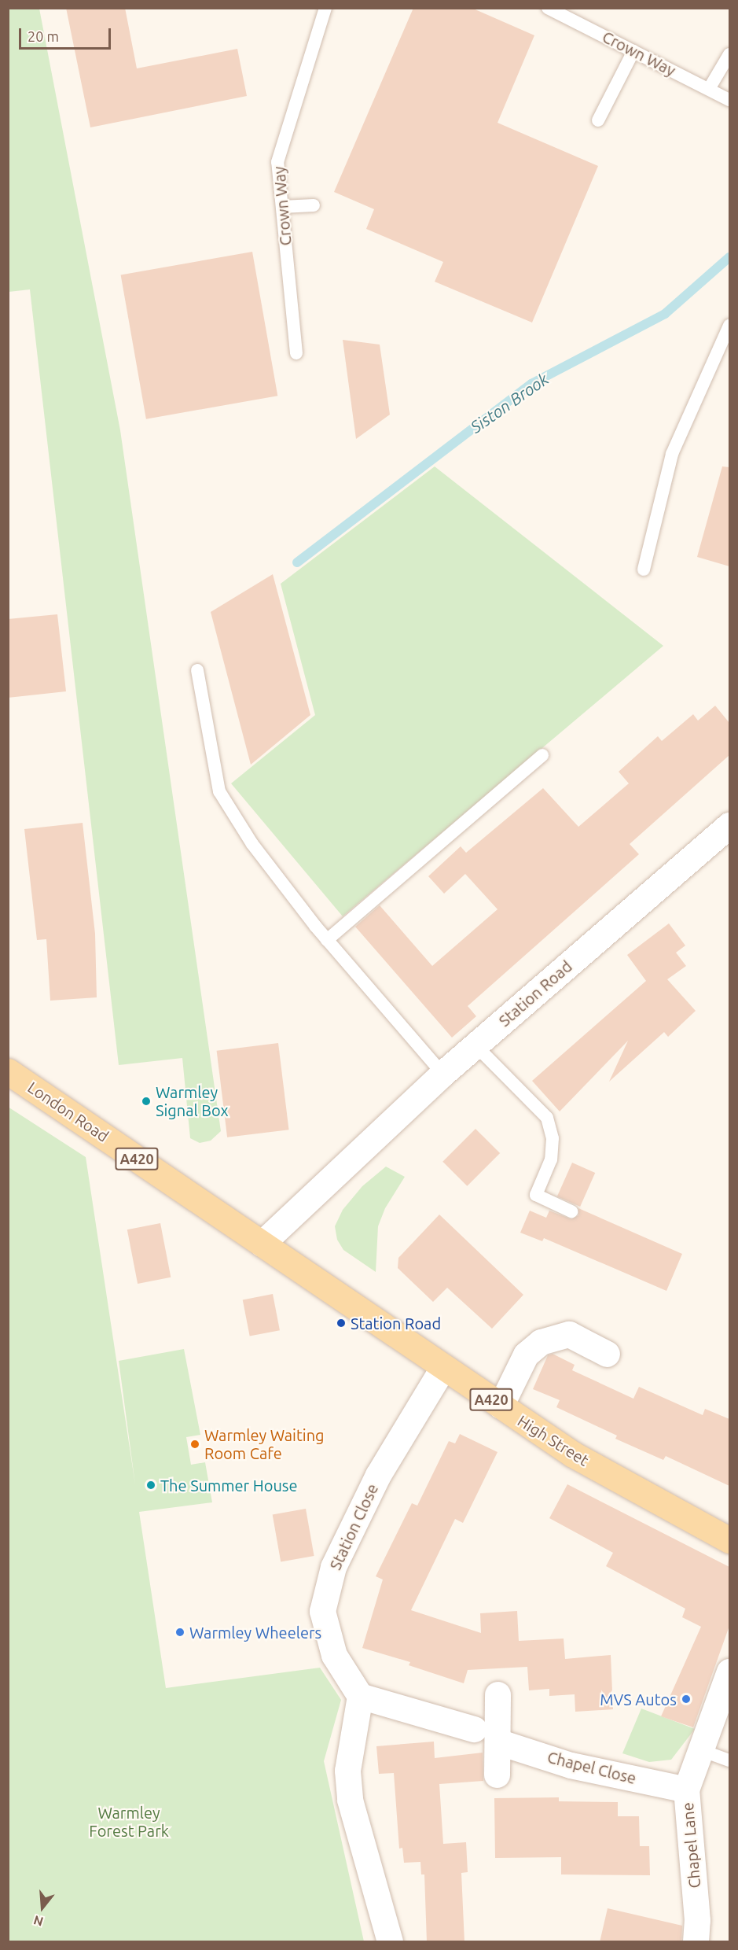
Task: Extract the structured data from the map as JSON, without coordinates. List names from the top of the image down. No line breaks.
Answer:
{"streets":{"main road":["London Road","A420","High Street"],"street":["Station Road","Station Close","Chapel Close","Chapel Lane"],"lane":["Crown Way"]},"crossings":[["Station Road","High Street"],["London Road","High Street"],["High Street","Station Close"],["Chapel Close","Chapel Lane"]],"water":["Siston Brook"],"parks":["Warmley Forest Park"],"places":["Warmley Signal Box","Station Road","Warmley Waiting Room Cafe","The Summer House","Warmley Wheelers","MVS Autos"],"scale_bar":"20 m","north":"bottom"}
